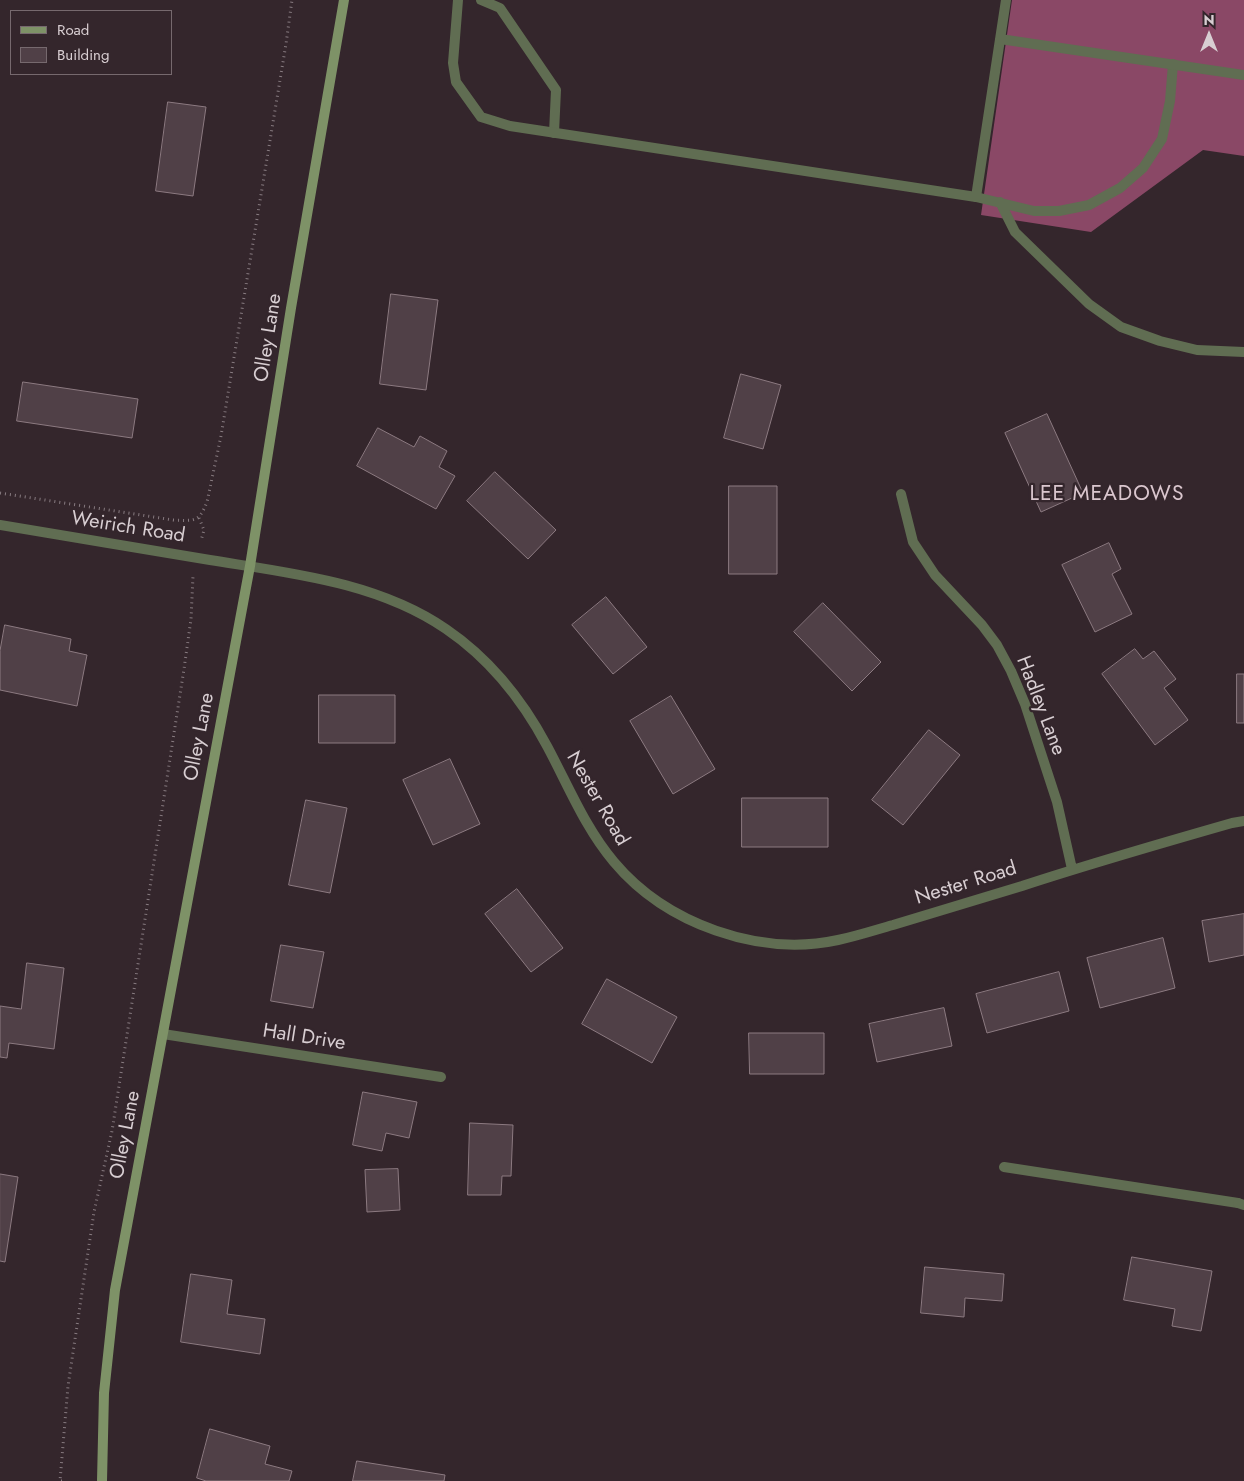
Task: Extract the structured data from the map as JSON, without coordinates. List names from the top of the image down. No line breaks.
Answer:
{"streets":{"main road":["Olley Lane"],"street":["Weirich Road","Hadley Lane","Nester Road","Hall Drive"]},"crossings":[["Olley Lane","Weirich Road"],["Olley Lane","Nester Road"],["Olley Lane","Hall Drive"],["Weirich Road","Nester Road"],["Hadley Lane","Nester Road"]],"districts":["LEE MEADOWS"],"legend":["Road","Building"],"north":"top"}
